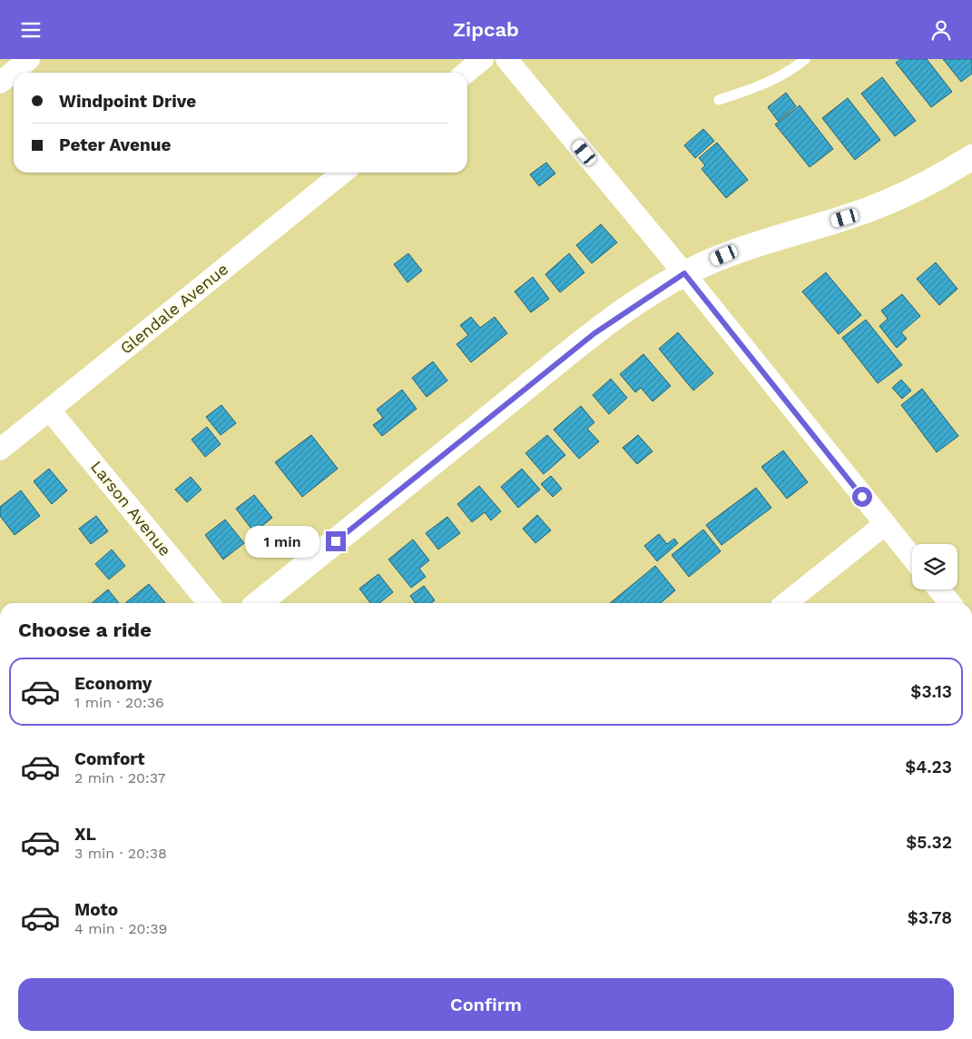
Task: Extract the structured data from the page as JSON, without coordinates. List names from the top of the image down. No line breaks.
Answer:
{"streets":{"street":["Glendale Avenue","Larson Avenue"]},"crossings":[["Glendale Avenue","Larson Avenue"]],"page":{"header":"Zipcab","banner":["Windpoint Drive","Peter Avenue"],"bubble":"1 min","heading":"Choose a ride","list":[{"name":"Economy","note":"1 min · 20:36","value":"$3.13"},{"name":"Comfort","note":"2 min · 20:37","value":"$4.23"},{"name":"XL","note":"3 min · 20:38","value":"$5.32"},{"name":"Moto","note":"4 min · 20:39","value":"$3.78"}],"buttons":"Confirm"}}
